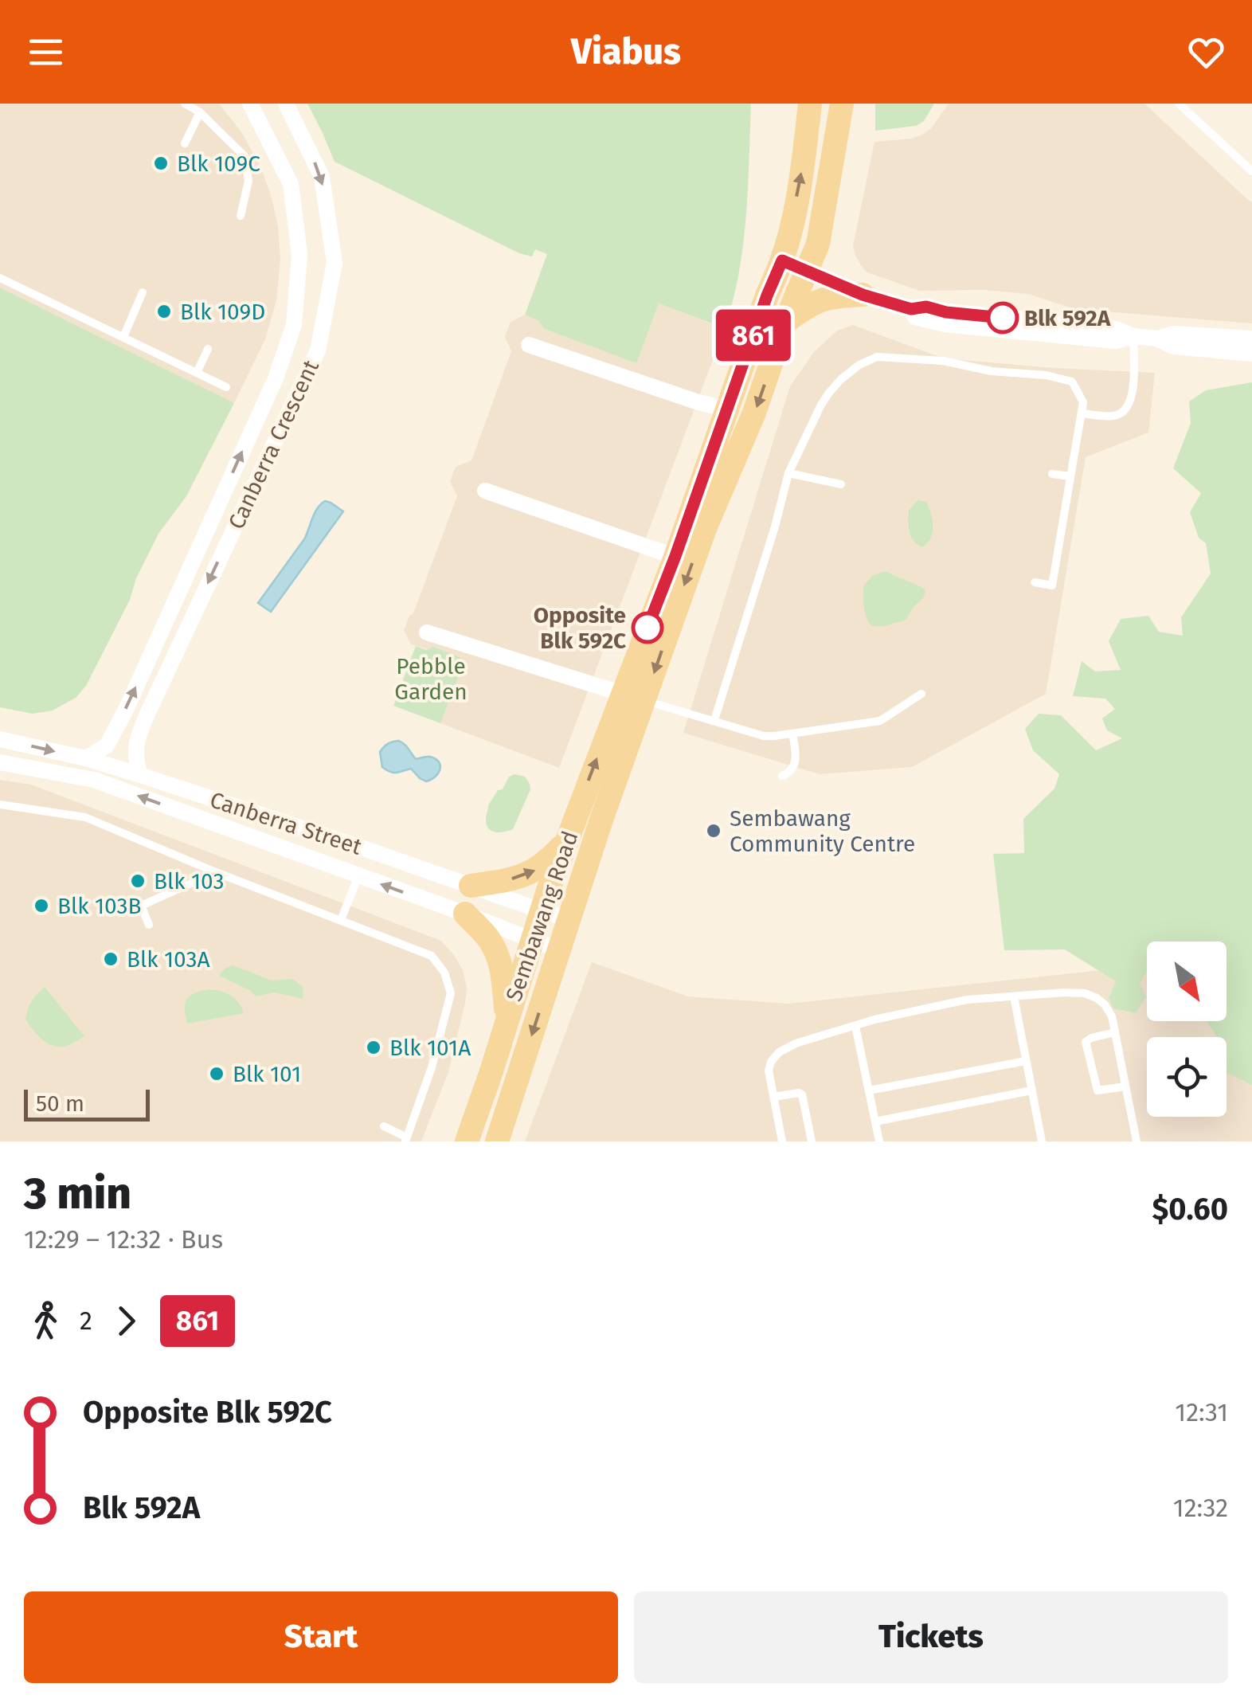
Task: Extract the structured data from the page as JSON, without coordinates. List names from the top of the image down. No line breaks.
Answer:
{"streets":{"main road":["Sembawang Road"],"street":["Canberra Crescent","Canberra Street"]},"crossings":[["Canberra Crescent","Canberra Street"],["Canberra Street","Sembawang Road"]],"parks":["Pebble Garden"],"places":["Blk 109C","Blk 109D","Blk 592A","Opposite Blk 592C","Sembawang Community Centre","Blk 103","Blk 103B","Blk 103A","Blk 101A","Blk 101"],"lines":["bus line 861"],"scale_bar":"50 m","north":"bottom right","page":{"header":"Viabus","on_map":"861","scale":"50 m","heading":["3 min","12:29 – 12:32 · Bus","$0.60"],"legs":["2","861"],"list":[{"name":"Opposite Blk 592C","value":"12:31"},{"name":"Blk 592A","value":"12:32"}],"buttons":["Start","Tickets"]}}
